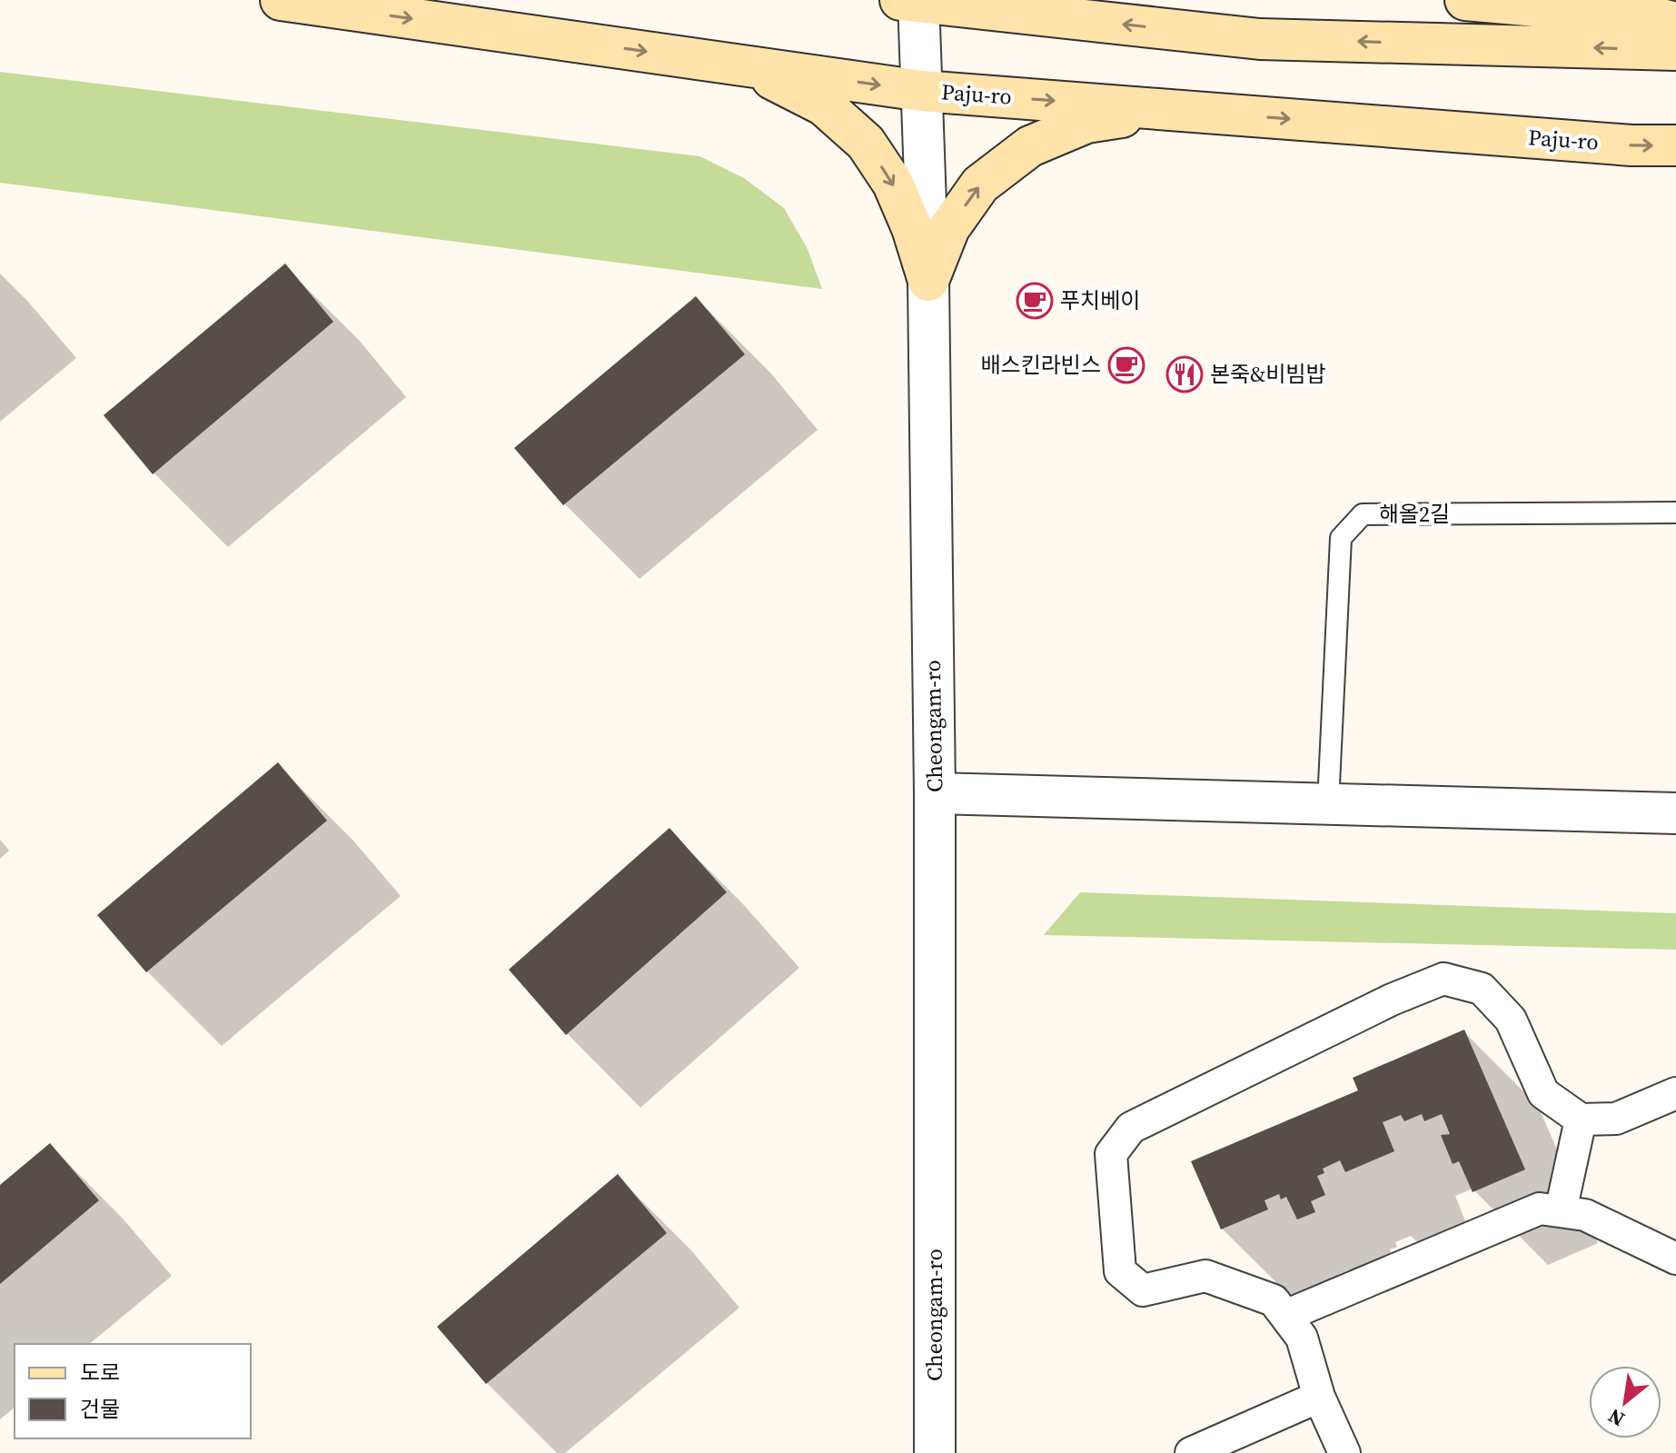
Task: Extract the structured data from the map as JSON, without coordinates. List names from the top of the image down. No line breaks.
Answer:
{"streets":{"main road":["Paju-ro"],"street":["Cheongam-ro"],"lane":["해올2길"]},"crossings":[["Paju-ro","Cheongam-ro"]],"places":{"cafe":["푸치베이","배스킨라빈스"],"restaurant":["본죽&비빔밥"]},"legend":["도로","건물"],"north":"bottom left"}
